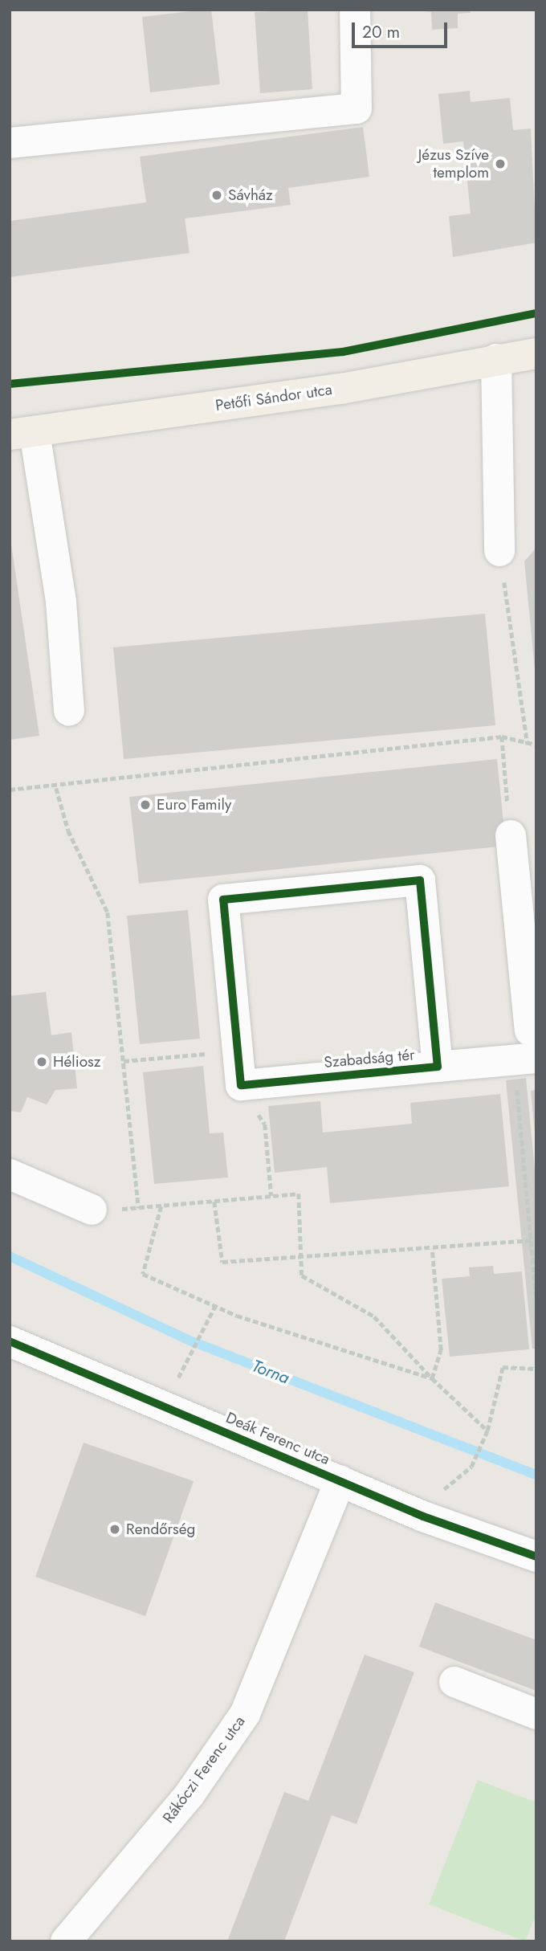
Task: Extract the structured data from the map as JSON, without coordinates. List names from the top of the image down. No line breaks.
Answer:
{"streets":{"main road":["Petőfi Sándor utca"],"street":["Szabadság tér","Deák Ferenc utca","Rákóczi Ferenc utca"]},"crossings":[["Deák Ferenc utca","Rákóczi Ferenc utca"]],"water":["Torna"],"places":["Jézus Szíve templom","Sávház","Euro Family","Héliosz","Rendőrség"],"scale_bar":"20 m"}
